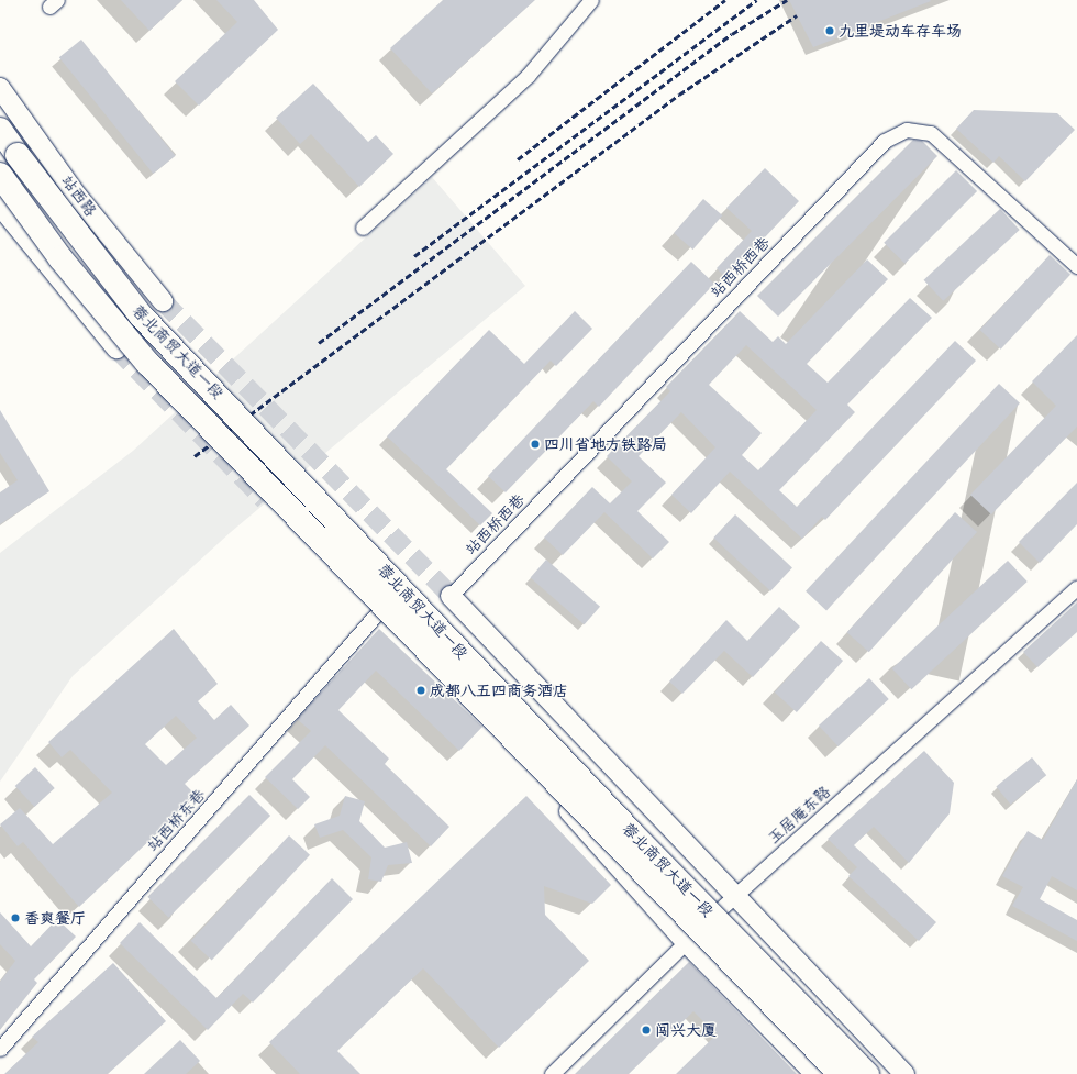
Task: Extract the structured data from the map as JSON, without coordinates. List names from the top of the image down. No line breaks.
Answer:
{"streets":{"highway":["蓉北商贸大道一段"],"main road":["站西路"],"street":["站西桥西巷","玉居庵东路","站西桥东巷"]},"crossings":[["站西桥西巷","蓉北商贸大道一段"],["蓉北商贸大道一段","玉居庵东路"],["蓉北商贸大道一段","站西桥东巷"]],"places":["九里堤动车存车场","四川省地方铁路局","成都八五四商务酒店","香爽餐厅","闯兴大厦"]}
